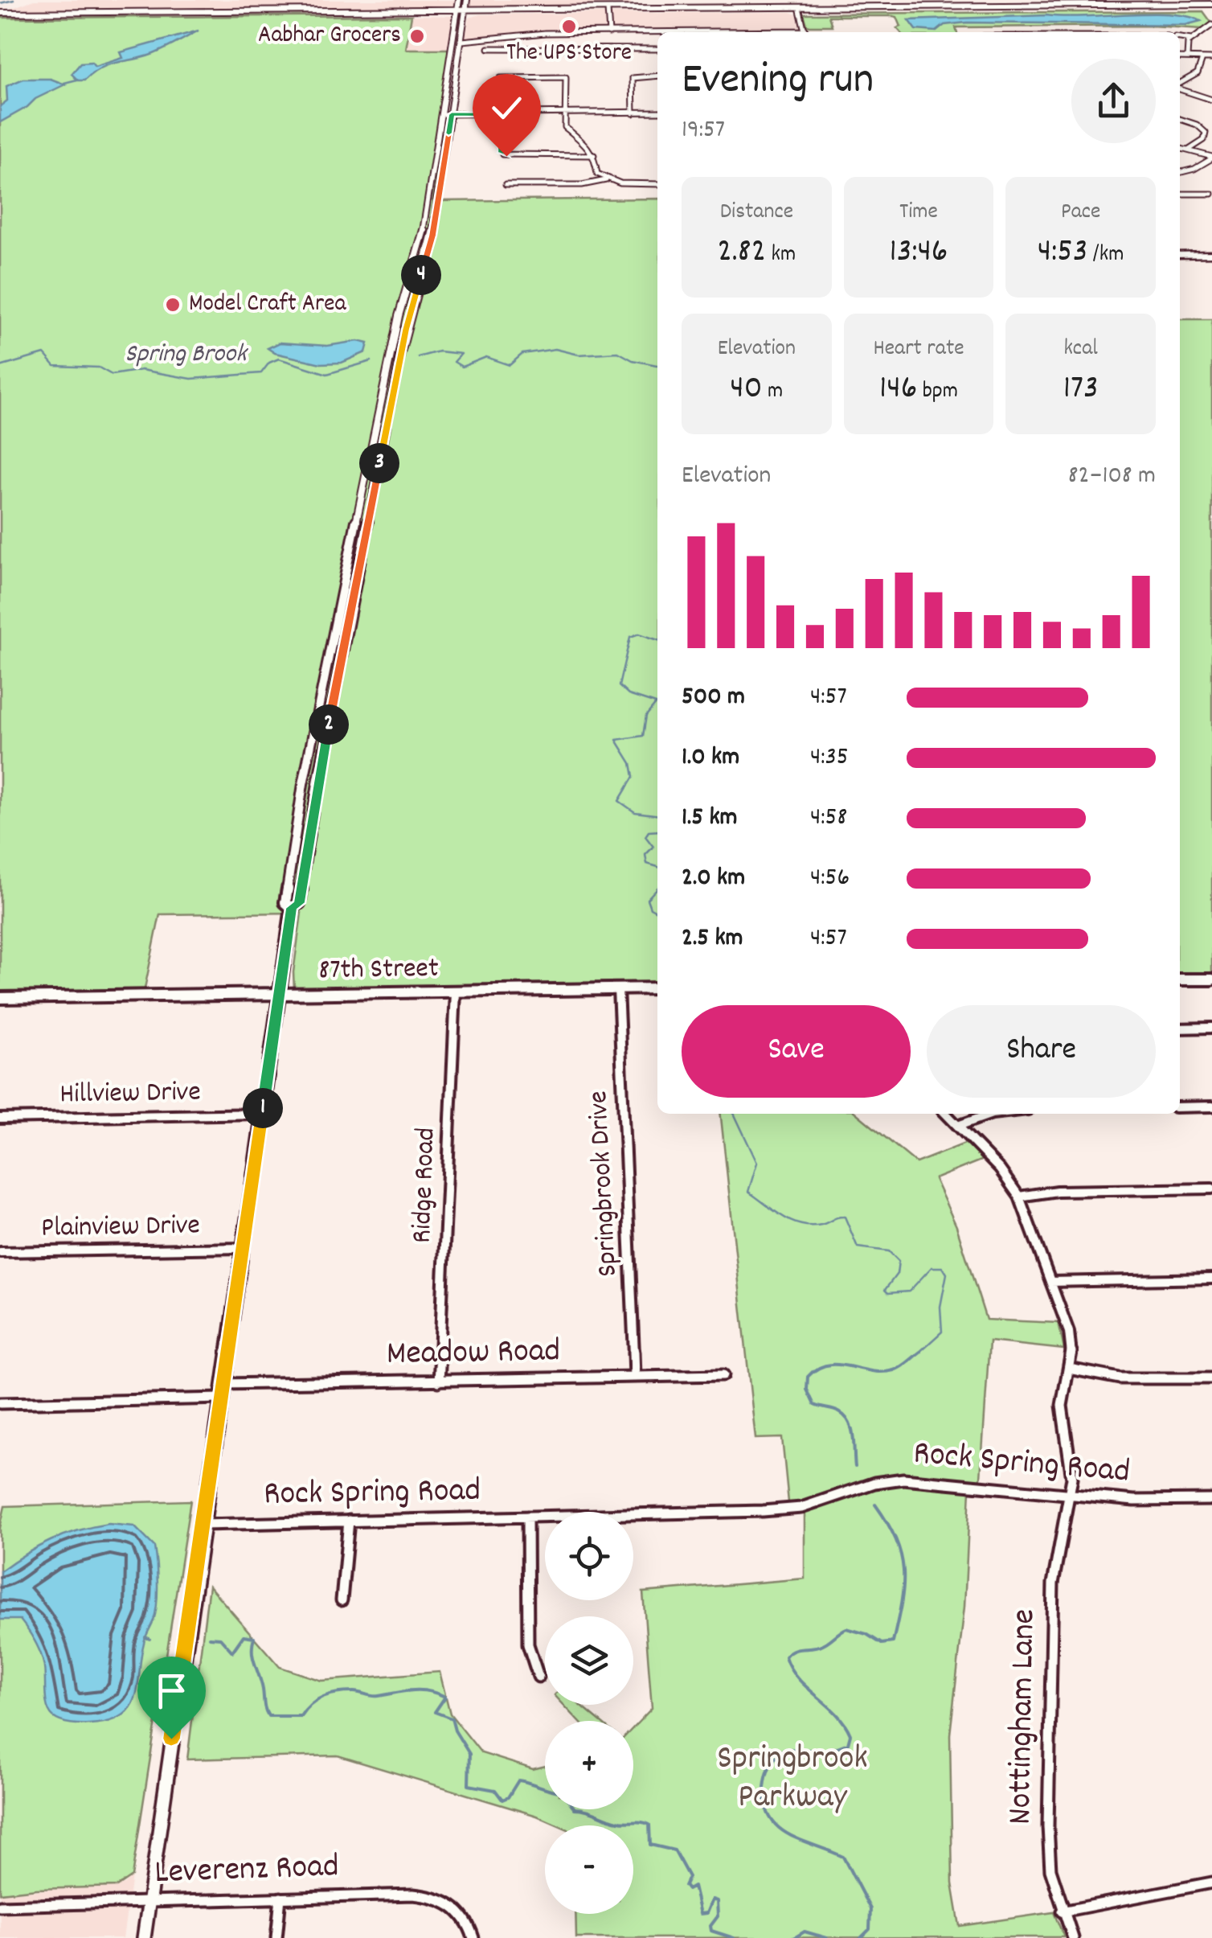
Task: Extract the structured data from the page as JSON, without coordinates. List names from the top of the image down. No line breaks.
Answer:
{"streets":{"main road":["87th Street"],"street":["Hillview Drive","Springbrook Drive","Ridge Road","Plainview Drive","Meadow Road","Rock Spring Road","Nottingham Lane","Leverenz Road"]},"crossings":[["87th Street","Springbrook Drive"],["87th Street","Ridge Road"],["Springbrook Drive","Meadow Road"],["Ridge Road","Meadow Road"],["Rock Spring Road","Nottingham Lane"]],"water":["Spring Brook"],"parks":["Springbrook Parkway"],"places":["The UPS Store","Aabhar Grocers","Model Craft Area"],"page":{"heading":["Evening run","19:57"],"stats":[["Distance","2.82 km"],["Time","13:46"],["Pace","4:53 /km"],["Elevation","40 m"],["Heart rate","146 bpm"],["kcal","173"]],"pins":["4","3","2","1"],"chart":["Elevation","82–108 m"],"list":[{"name":"500 m","note":"4:57"},{"name":"1.0 km","note":"4:35"},{"name":"1.5 km","note":"4:58"},{"name":"2.0 km","note":"4:56"},{"name":"2.5 km","note":"4:57"}],"buttons":["Save","Share"],"map_buttons":["+","−"]}}
